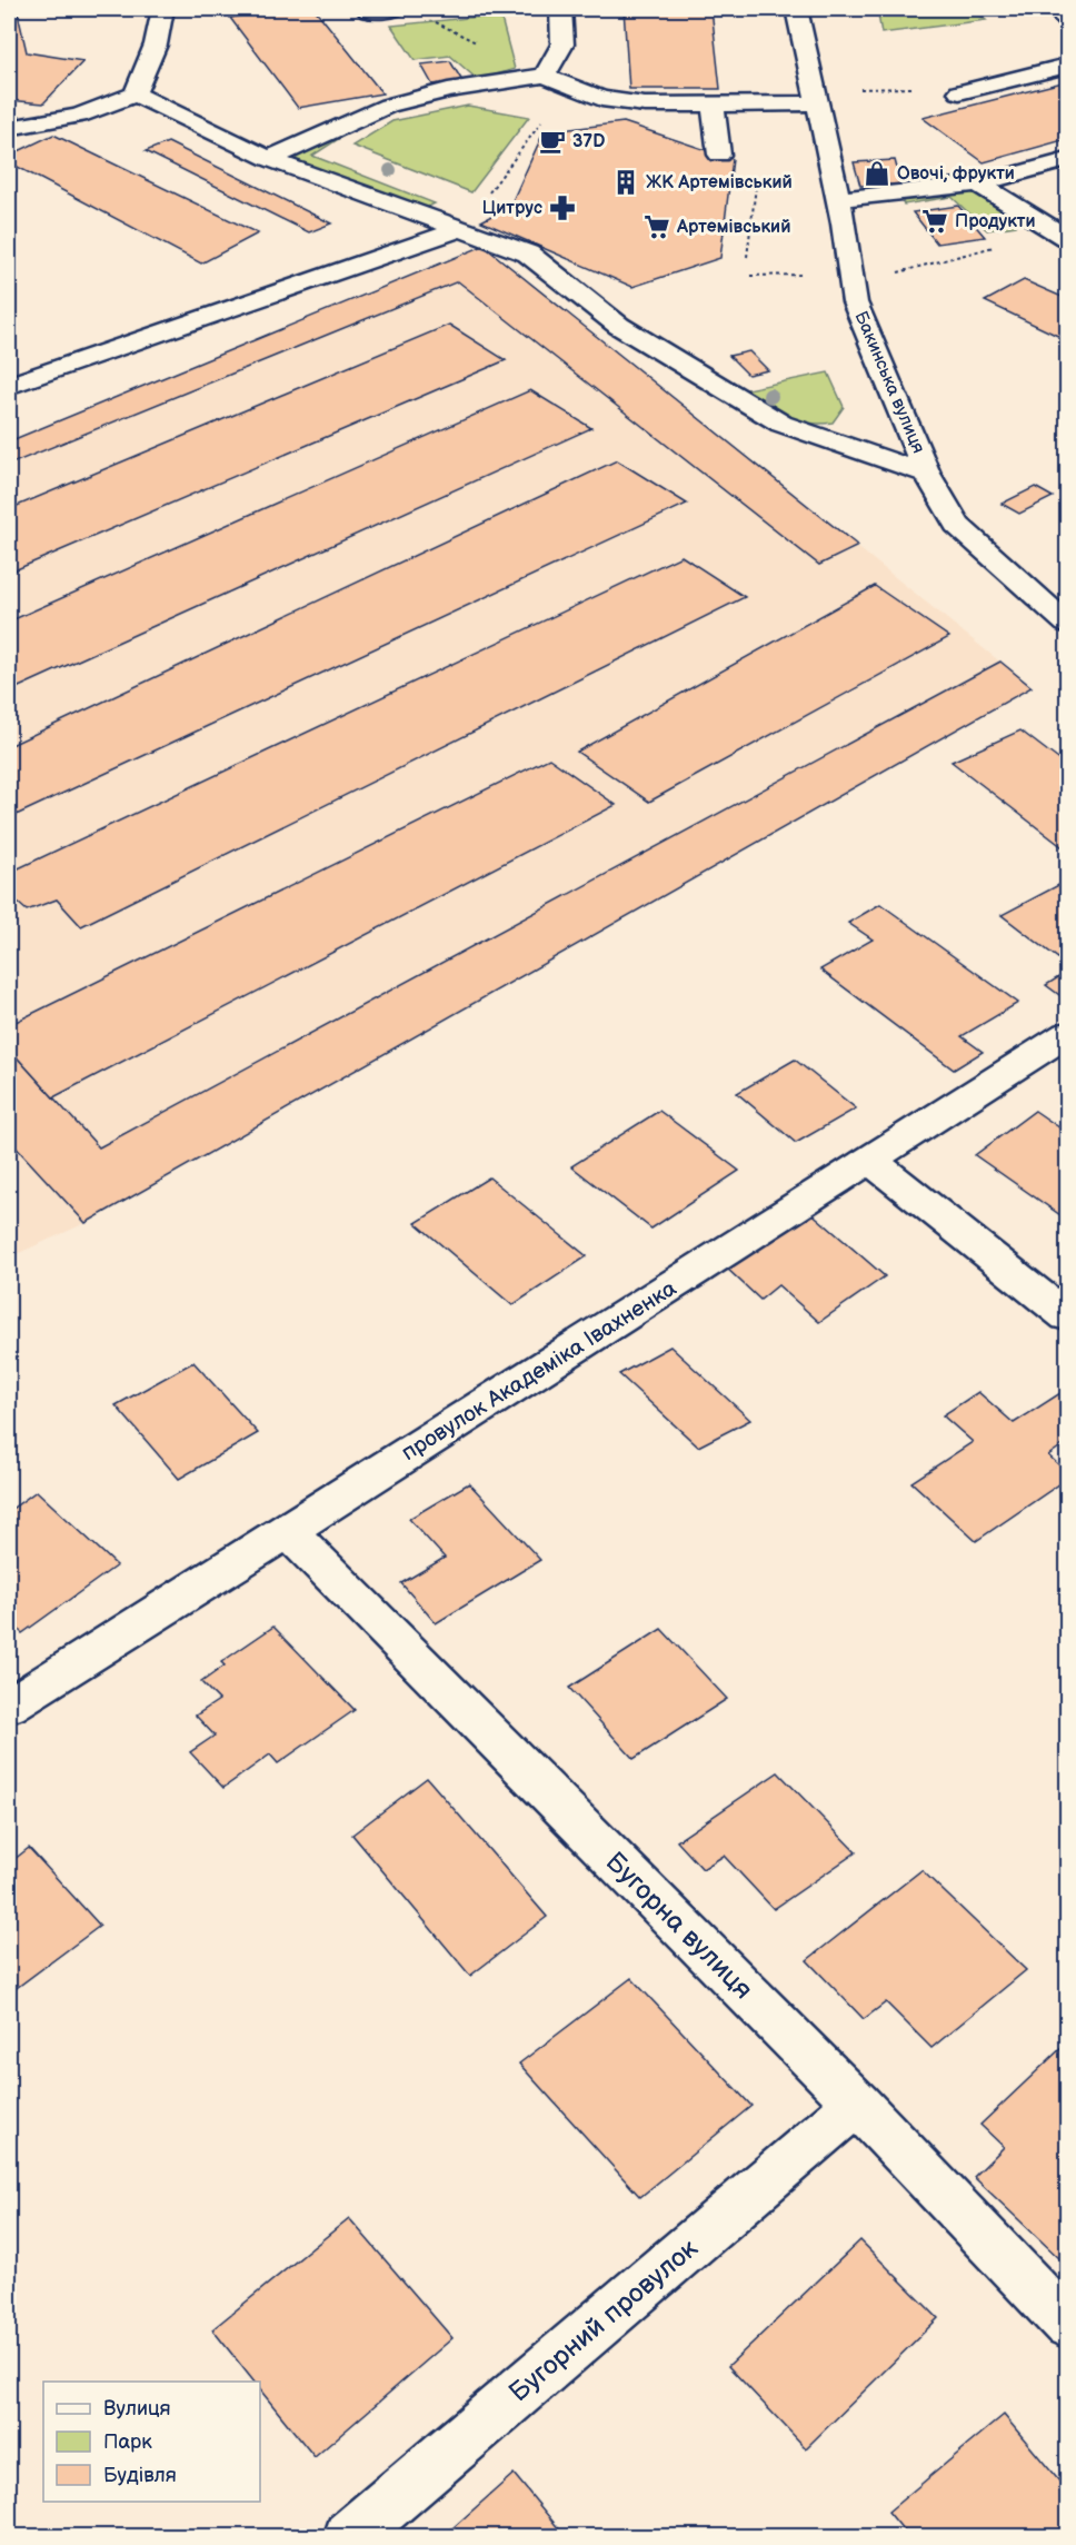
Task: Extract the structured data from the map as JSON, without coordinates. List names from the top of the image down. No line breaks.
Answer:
{"streets":{"street":["Бакинська вулиця","провулок Академіка Івахненка","Бугорна вулиця","Бугорний провулок"]},"crossings":[["провулок Академіка Івахненка","Бугорна вулиця"],["Бугорна вулиця","Бугорний провулок"]],"places":{"cafe":["37D"],"shop":["Овочі, фрукти"],"building":["ЖК Артемівський"],"pharmacy":["Цитрус"],"supermarket":["Продукти","Артемівський"]},"legend":["Вулиця","Парк","Будівля"]}
